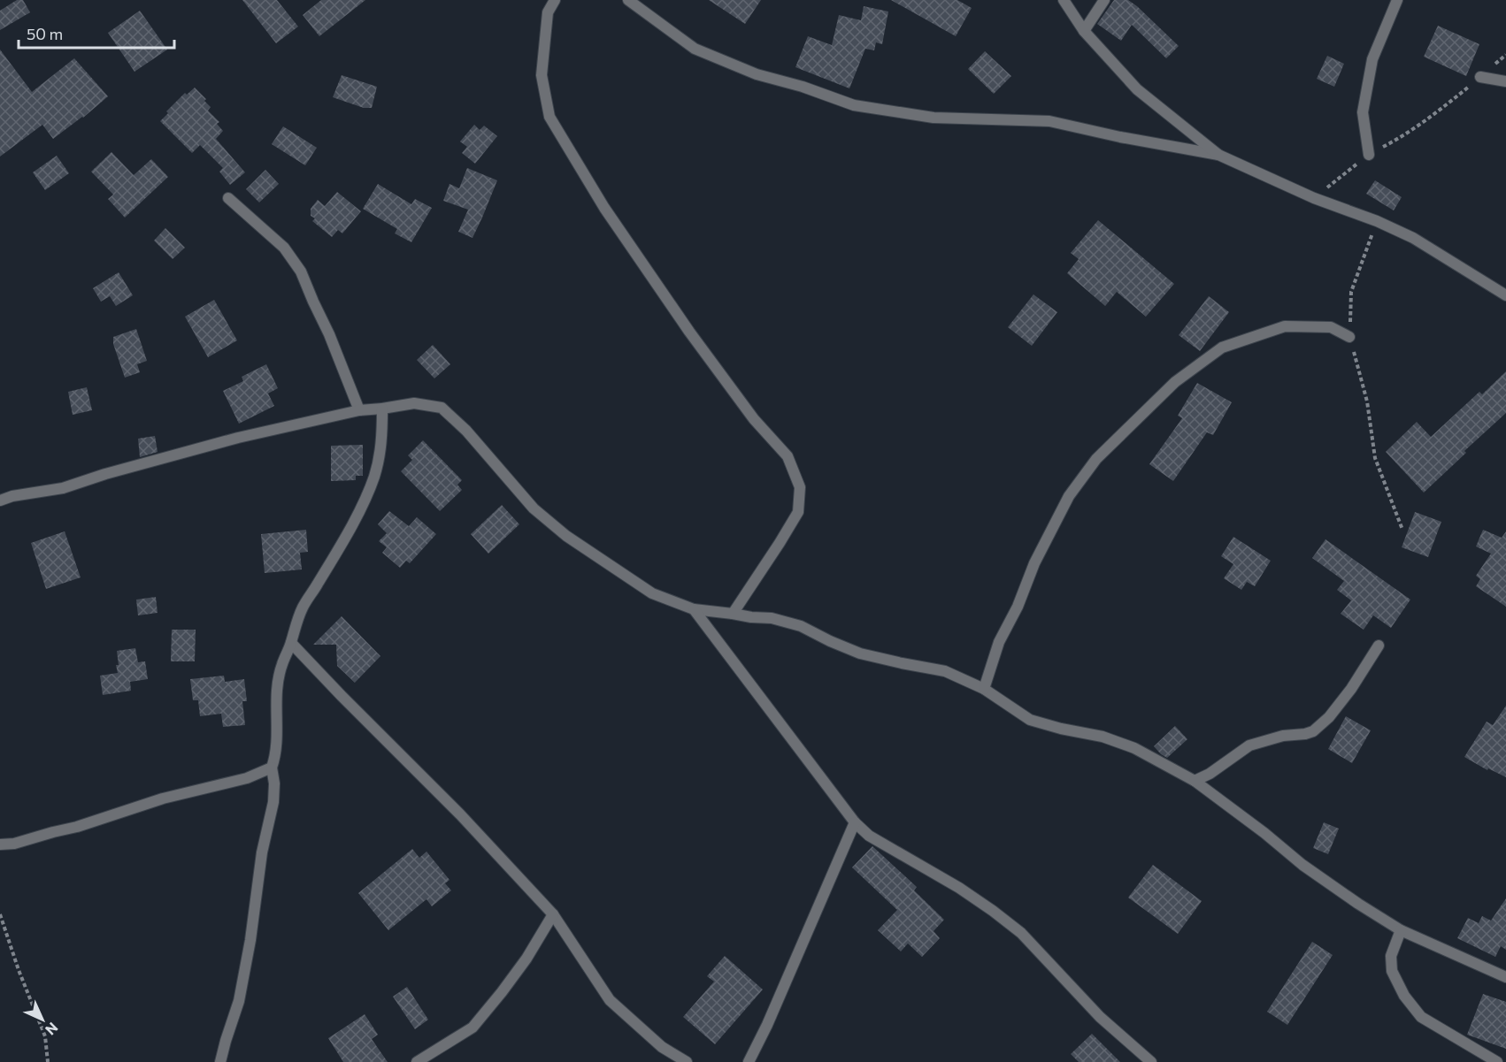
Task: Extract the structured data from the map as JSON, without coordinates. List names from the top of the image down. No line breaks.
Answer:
{"scale_bar":"50 m","north":"bottom right"}
